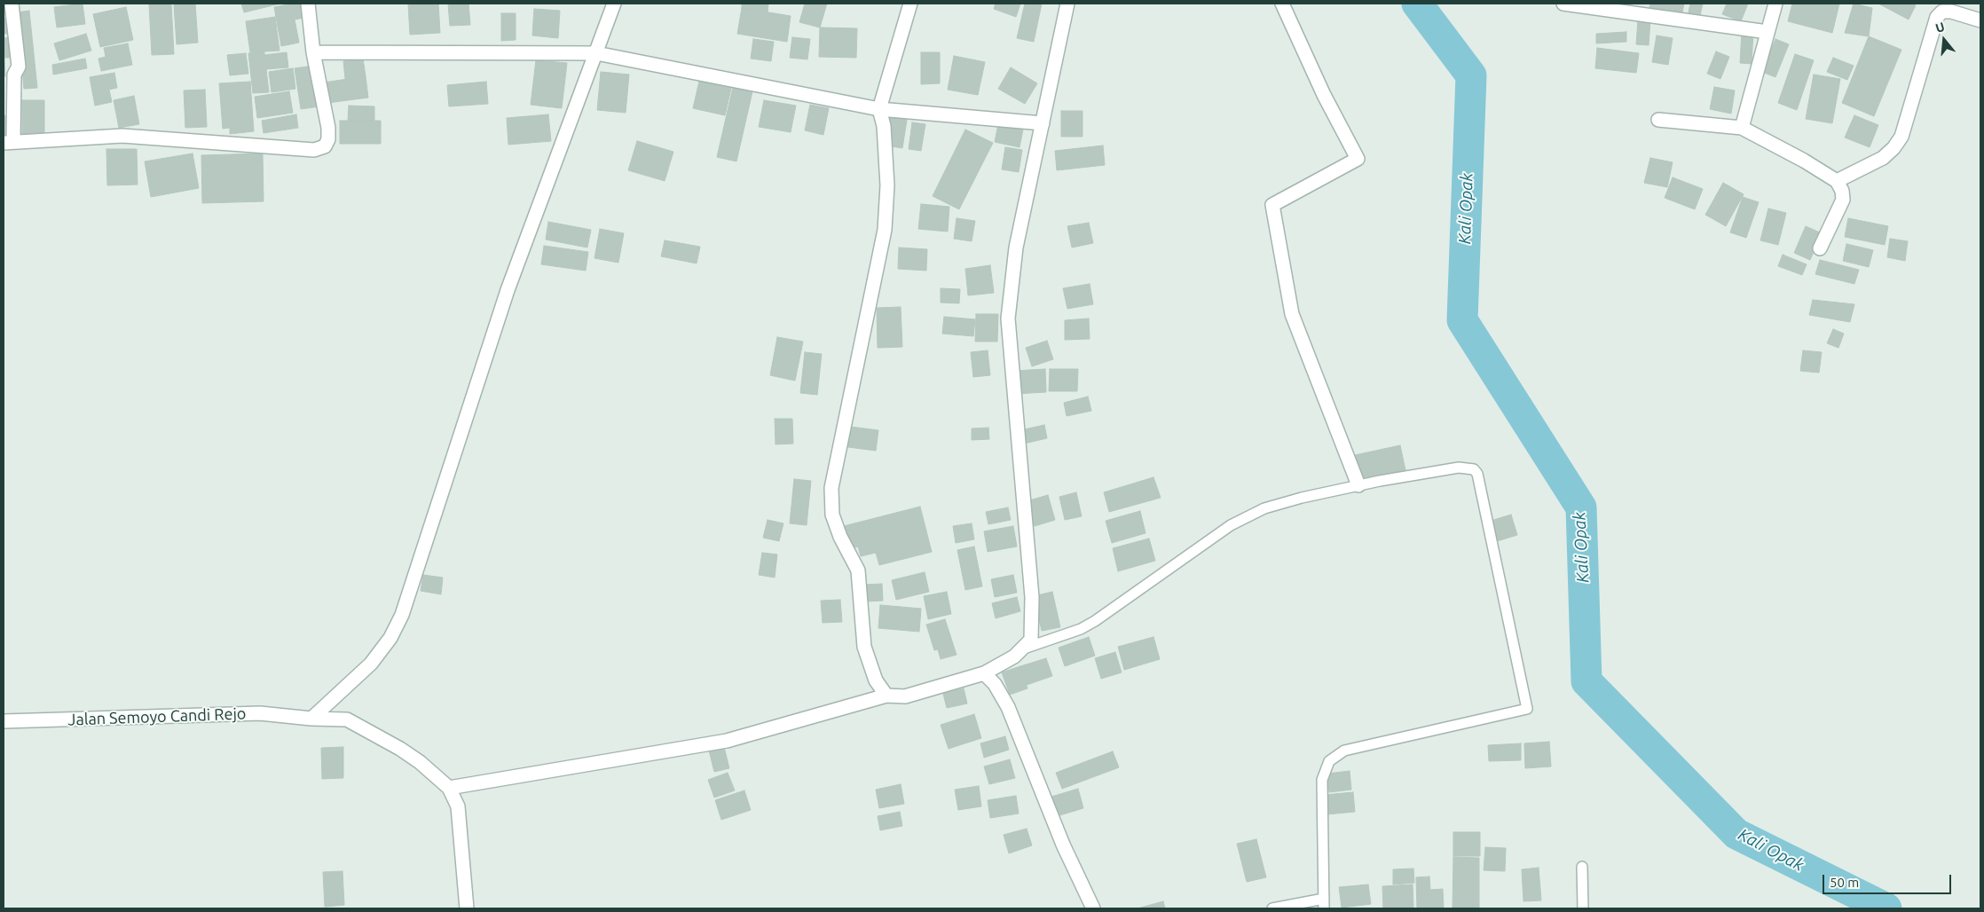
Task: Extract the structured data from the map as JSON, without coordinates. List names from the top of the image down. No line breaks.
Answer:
{"streets":{"street":["Jalan Semoyo Candi Rejo"]},"water":["Kali Opak"],"scale_bar":"50 m","north":"top"}
